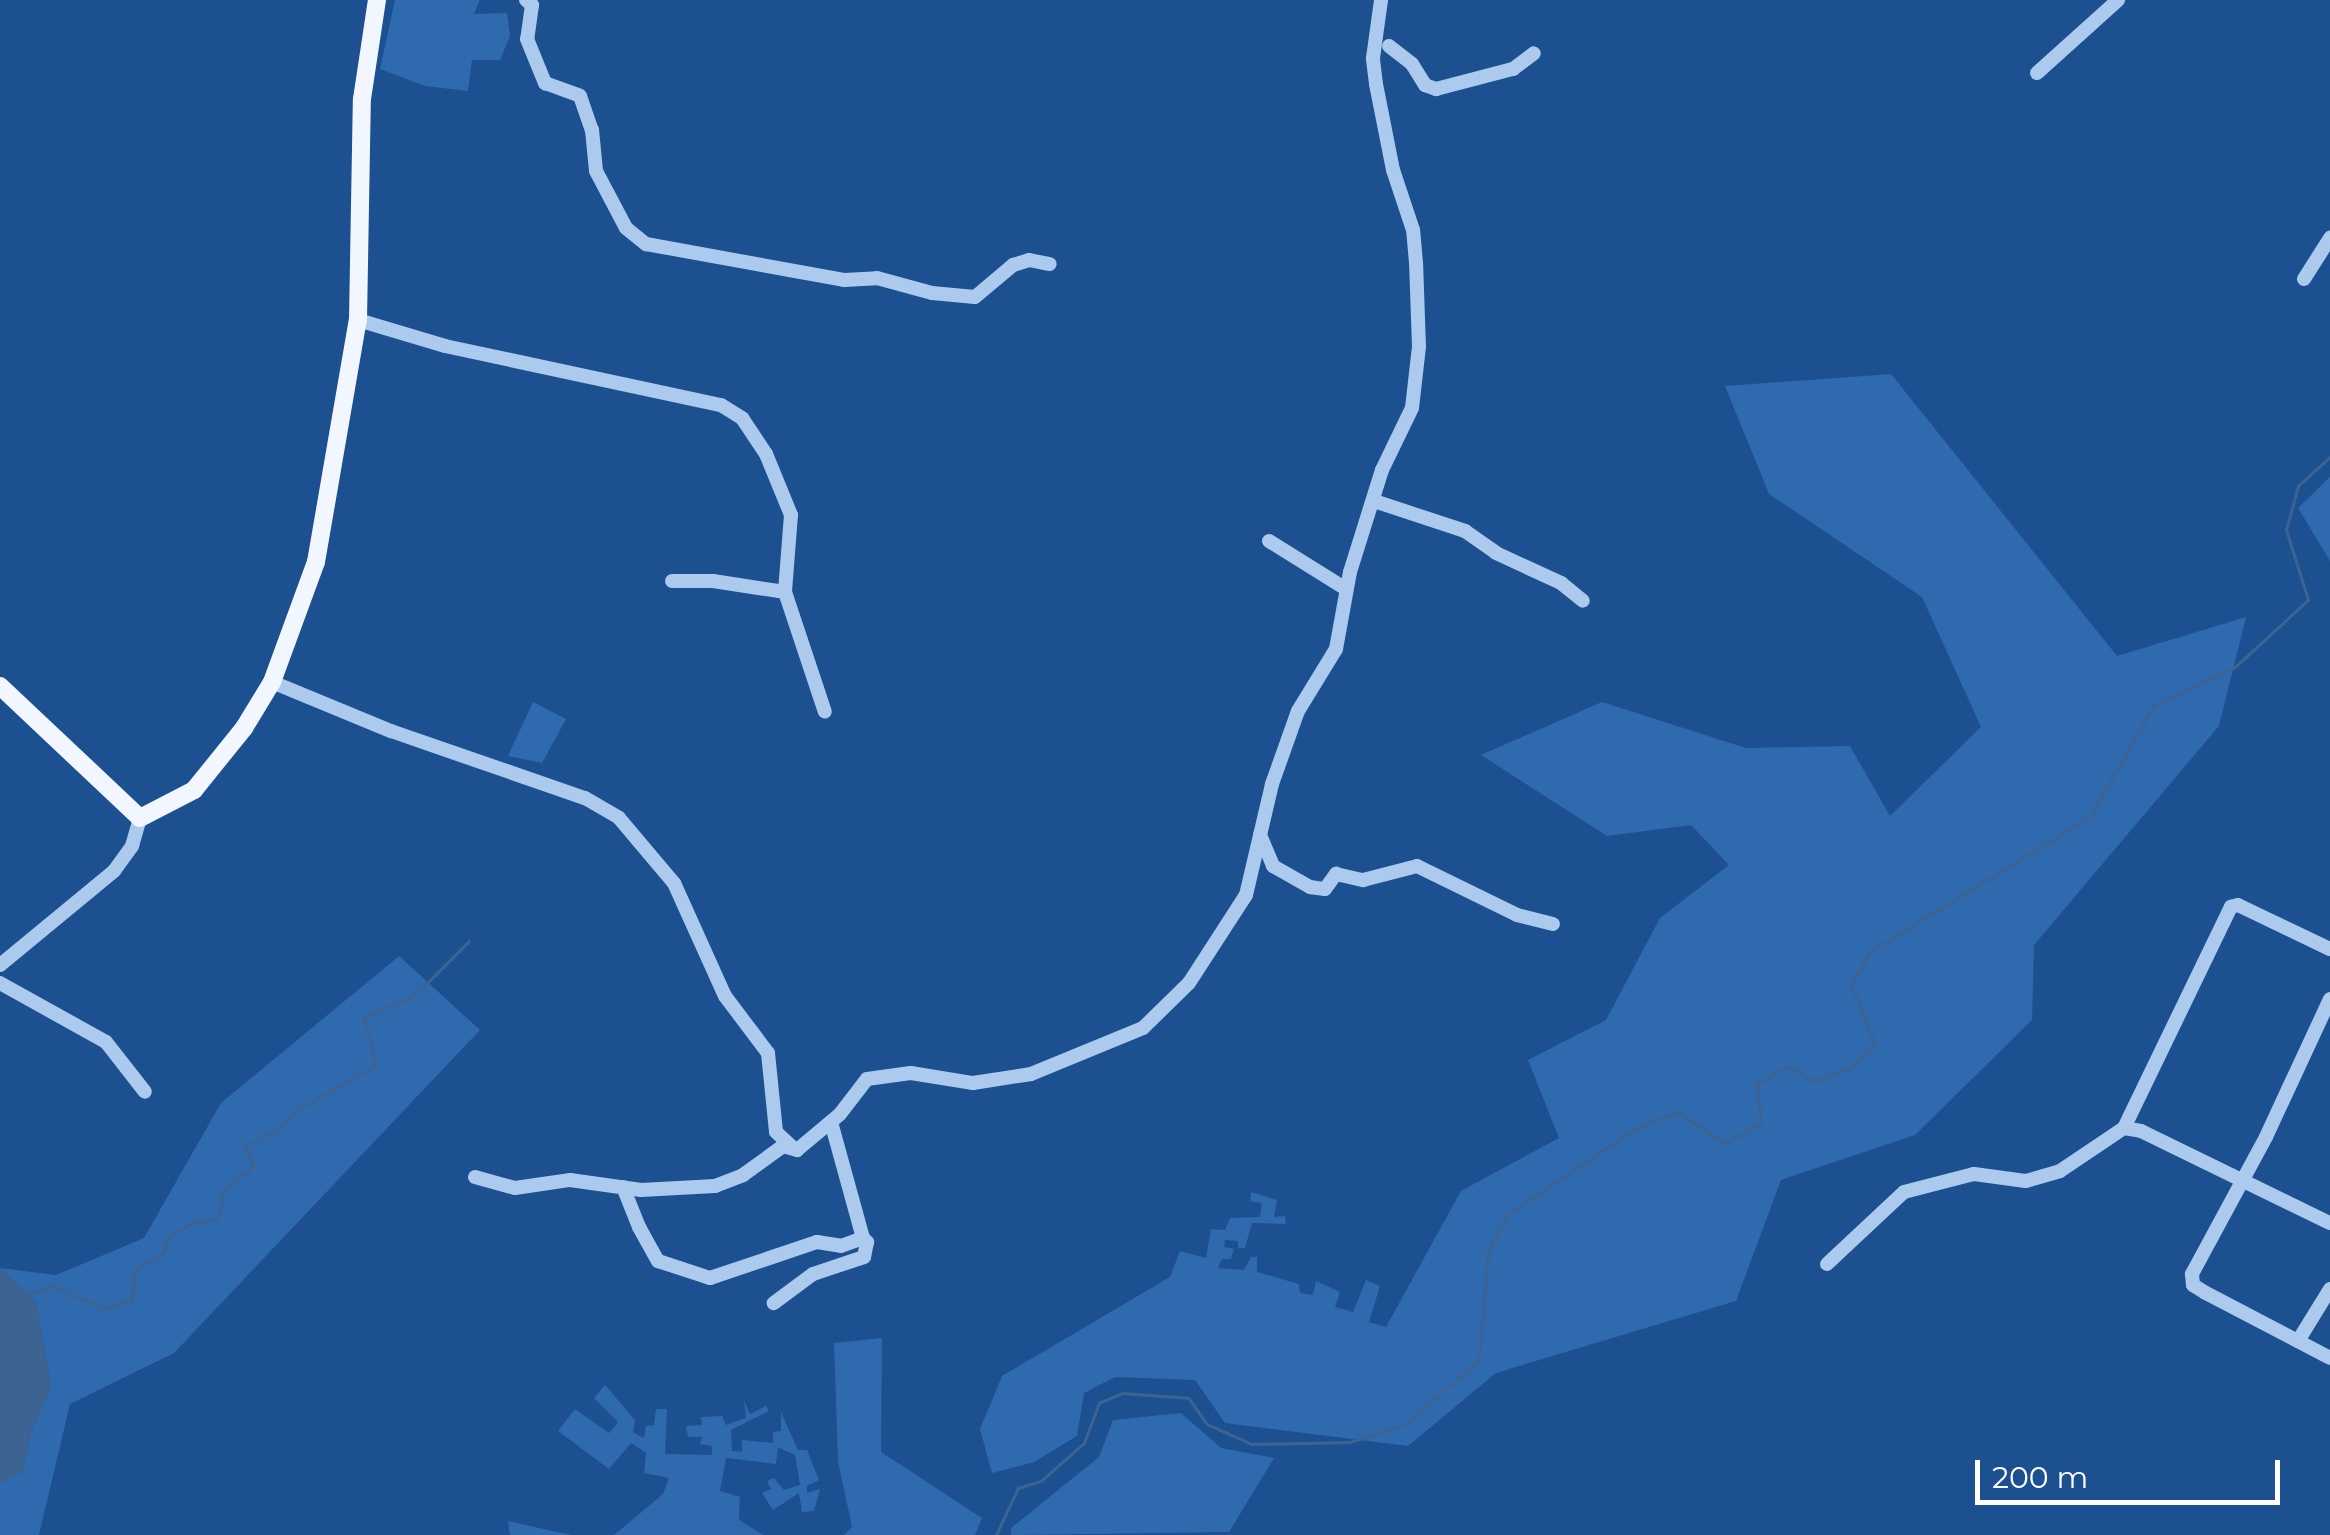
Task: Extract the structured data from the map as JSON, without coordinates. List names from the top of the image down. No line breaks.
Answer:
{"scale_bar":"200 m"}
